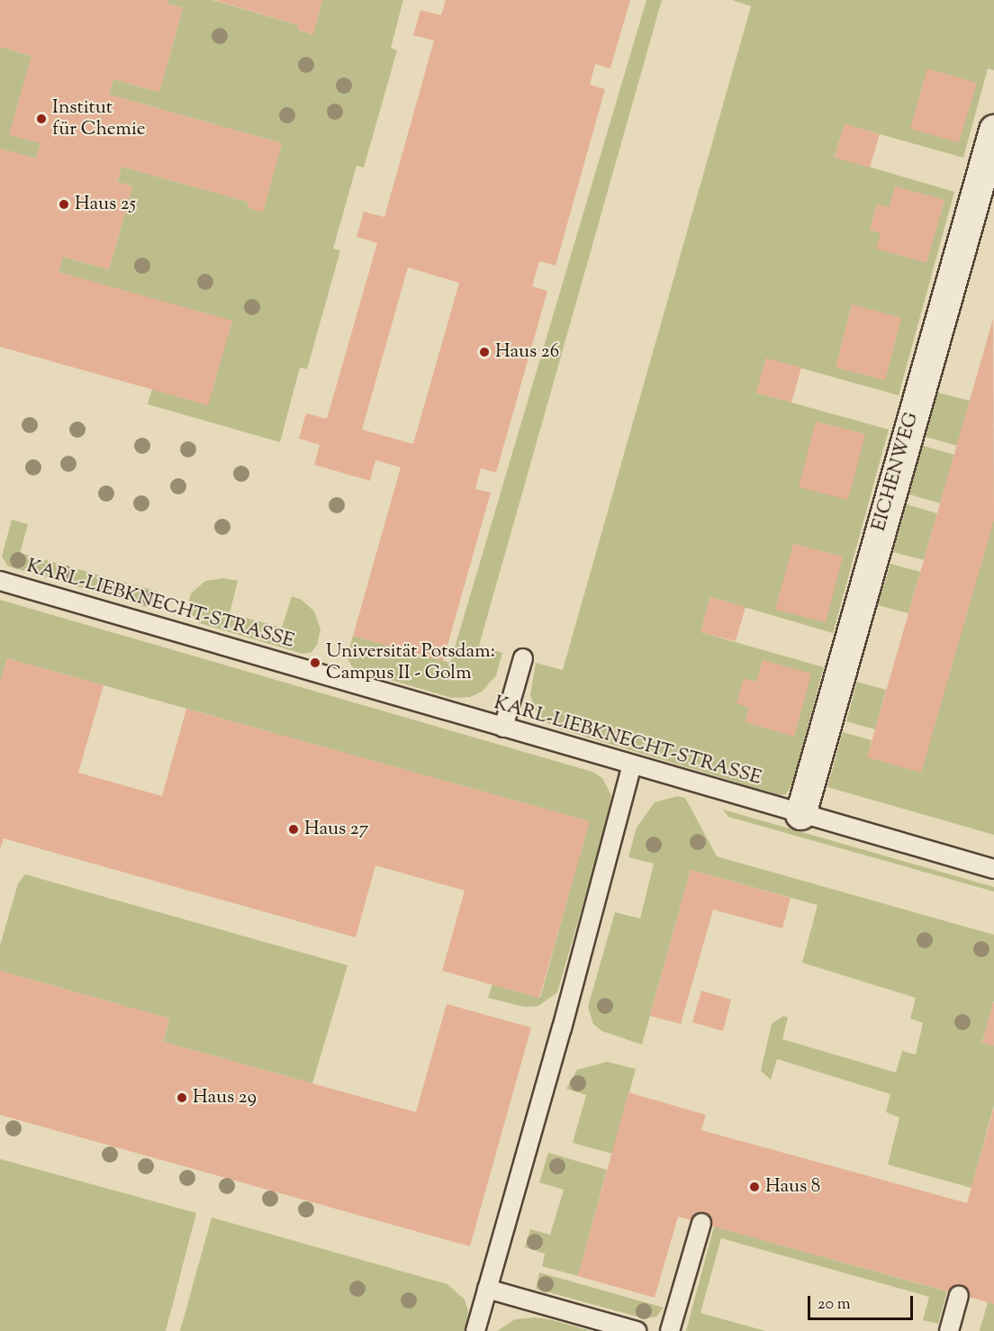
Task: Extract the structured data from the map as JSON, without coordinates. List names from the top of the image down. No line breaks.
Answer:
{"streets":{"street":["EICHENWEG"],"lane":["KARL-LIEBKNECHT-STRASSE"]},"crossings":[["EICHENWEG","KARL-LIEBKNECHT-STRASSE"]],"places":["Institut für Chemie","Haus 25","Haus 26","Universität Potsdam: Campus II - Golm","Haus 27","Haus 29","Haus 8"],"scale_bar":"20 m"}
